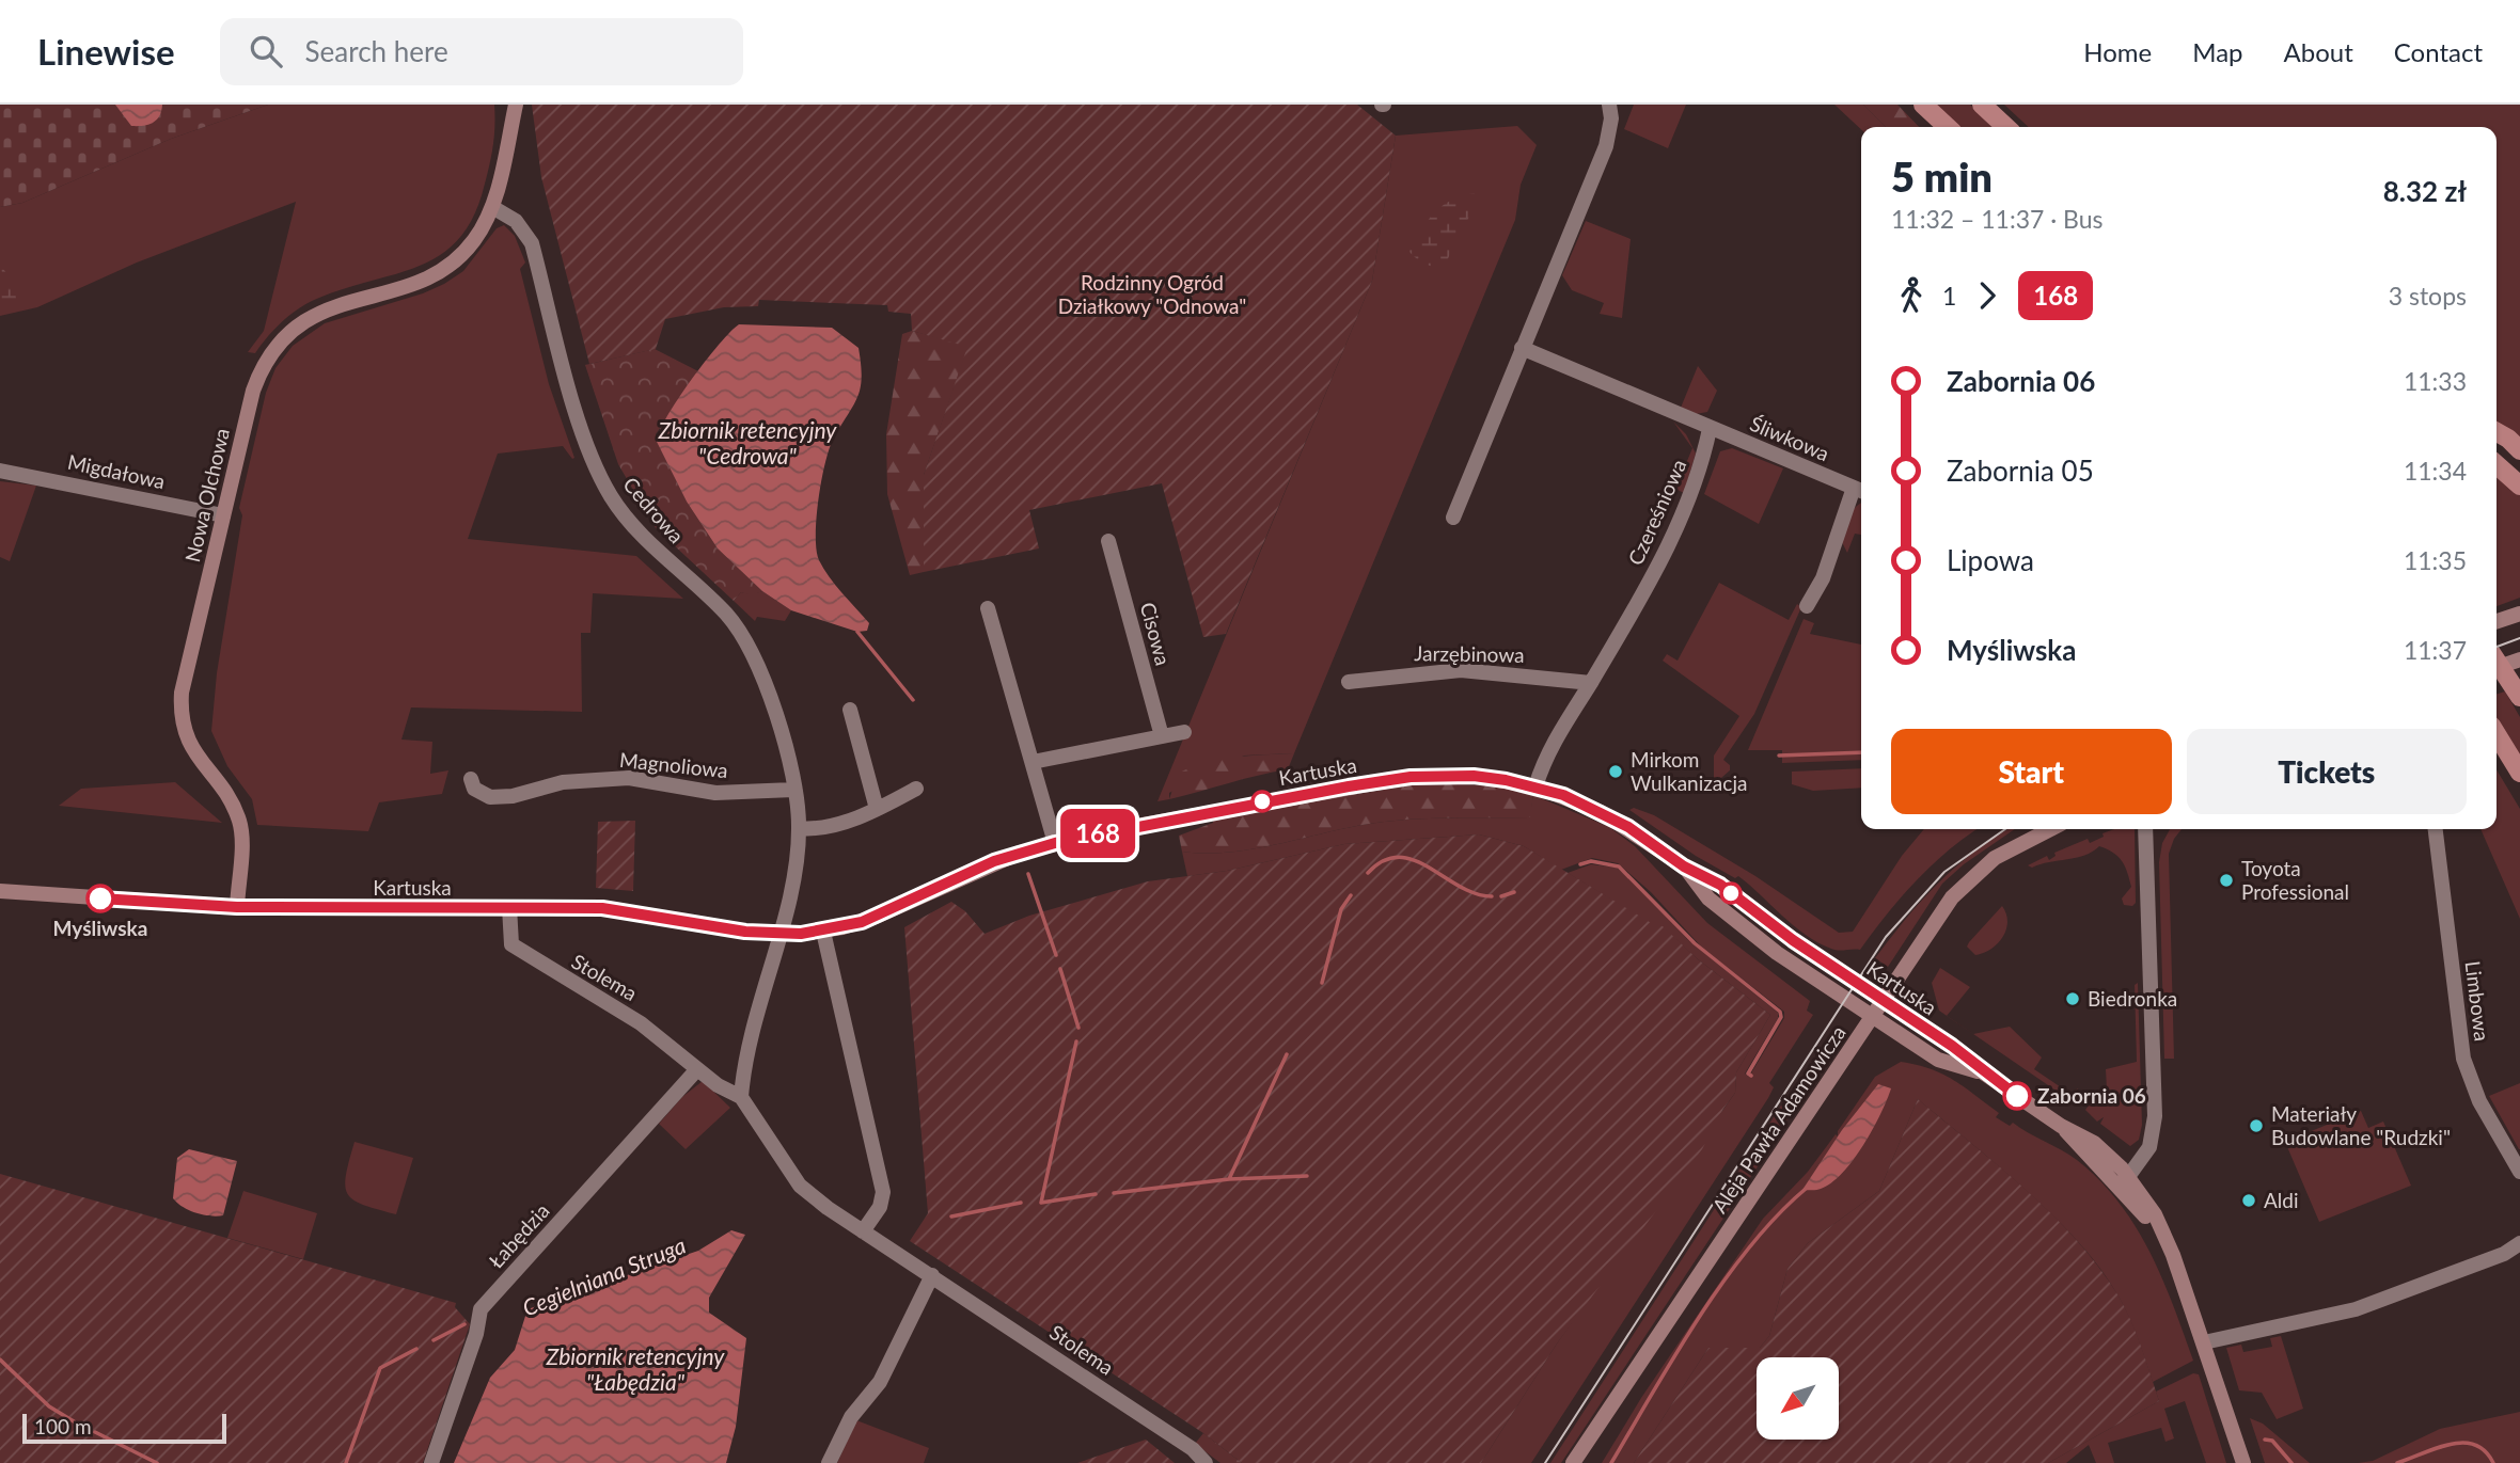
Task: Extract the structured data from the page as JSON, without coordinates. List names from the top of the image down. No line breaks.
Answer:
{"streets":{"street":["Śliwkowa","Migdałowa","Nowa Olchowa","Cedrowa","Czereśniowa","Cisowa","Jarzębinowa","Magnoliowa","Kartuska","Stolema","Limbowa","Aleja Pawła Adamowicza","Łabędzia"]},"crossings":[["Śliwkowa","Czereśniowa"],["Migdałowa","Nowa Olchowa"],["Nowa Olchowa","Cedrowa"],["Nowa Olchowa","Kartuska"],["Cedrowa","Magnoliowa"],["Cedrowa","Kartuska"],["Czereśniowa","Jarzębinowa"],["Czereśniowa","Kartuska"],["Kartuska","Stolema"],["Kartuska","Aleja Pawła Adamowicza"],["Stolema","Łabędzia"]],"water":["Zbiornik retencyjny \"Cedrowa\"","Cegielniana Struga","Zbiornik retencyjny \"Łabędzia\""],"parks":["Rodzinny Ogród Działkowy \"Odnowa\""],"places":["Mirkom Wulkanizacja","Toyota Professional","Myśliwska","Biedronka","Zabornia 06","Materiały Budowlane \"Rudzki\"","Aldi"],"lines":["bus line 168"],"scale_bar":"100 m","north":"bottom left","page":{"header":"Linewise","search":"Search here","nav":["Home","Map","About","Contact"],"on_map":"168","heading":["5 min","11:32 – 11:37 · Bus","8.32 zł"],"legs":["1","168","3 stops"],"list":[{"name":"Zabornia 06","value":"11:33"},{"name":"Zabornia 05","value":"11:34"},{"name":"Lipowa","value":"11:35"},{"name":"Myśliwska","value":"11:37"}],"buttons":["Start","Tickets"],"scale":"100 m"}}
